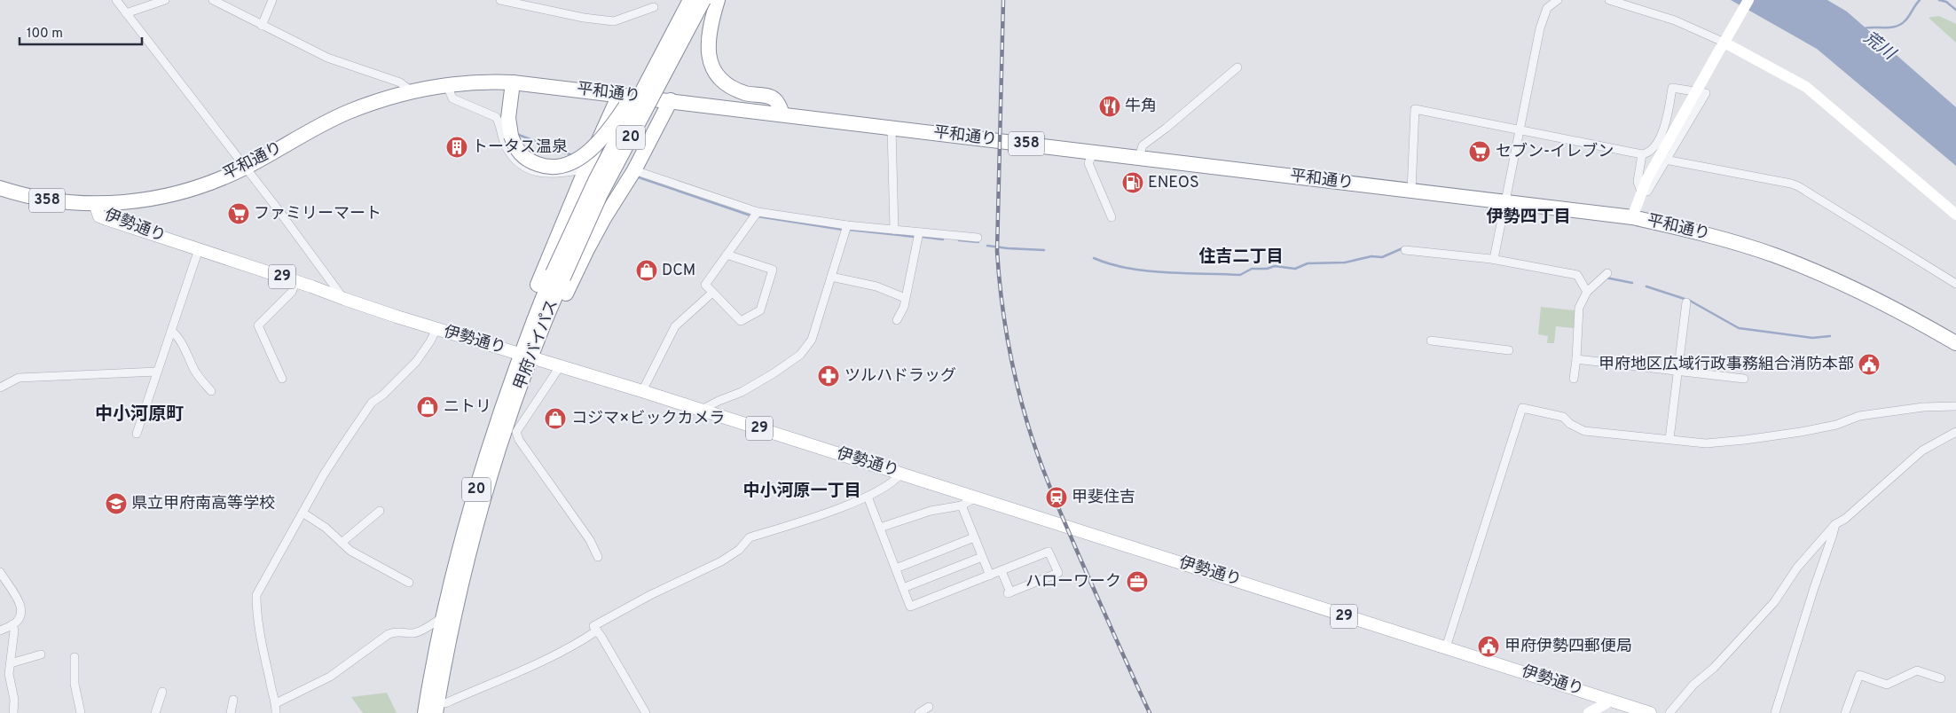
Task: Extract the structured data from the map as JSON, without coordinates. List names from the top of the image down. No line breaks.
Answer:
{"streets":{"highway":["平和通り","20","358","甲府バイパス"],"main road":["伊勢通り","29"]},"crossings":[["平和通り","伊勢通り"],["伊勢通り","甲府バイパス"]],"districts":["伊勢四丁目","住吉二丁目","中小河原町","中小河原一丁目"],"water":["荒川"],"places":{"restaurant":["牛角"],"building":["トータス温泉"],"supermarket":["セブン-イレブン","ファミリーマート"],"fuel station":["ENEOS"],"shop":["DCM","ニトリ","コジマ×ビックカメラ"],"public building":["甲府地区広域行政事務組合消防本部","甲府伊勢四郵便局"],"pharmacy":["ツルハドラッグ"],"station":["甲斐住吉"],"school or university":["県立甲府南高等学校"],"office":["ハローワーク"]},"scale_bar":"100 m"}
